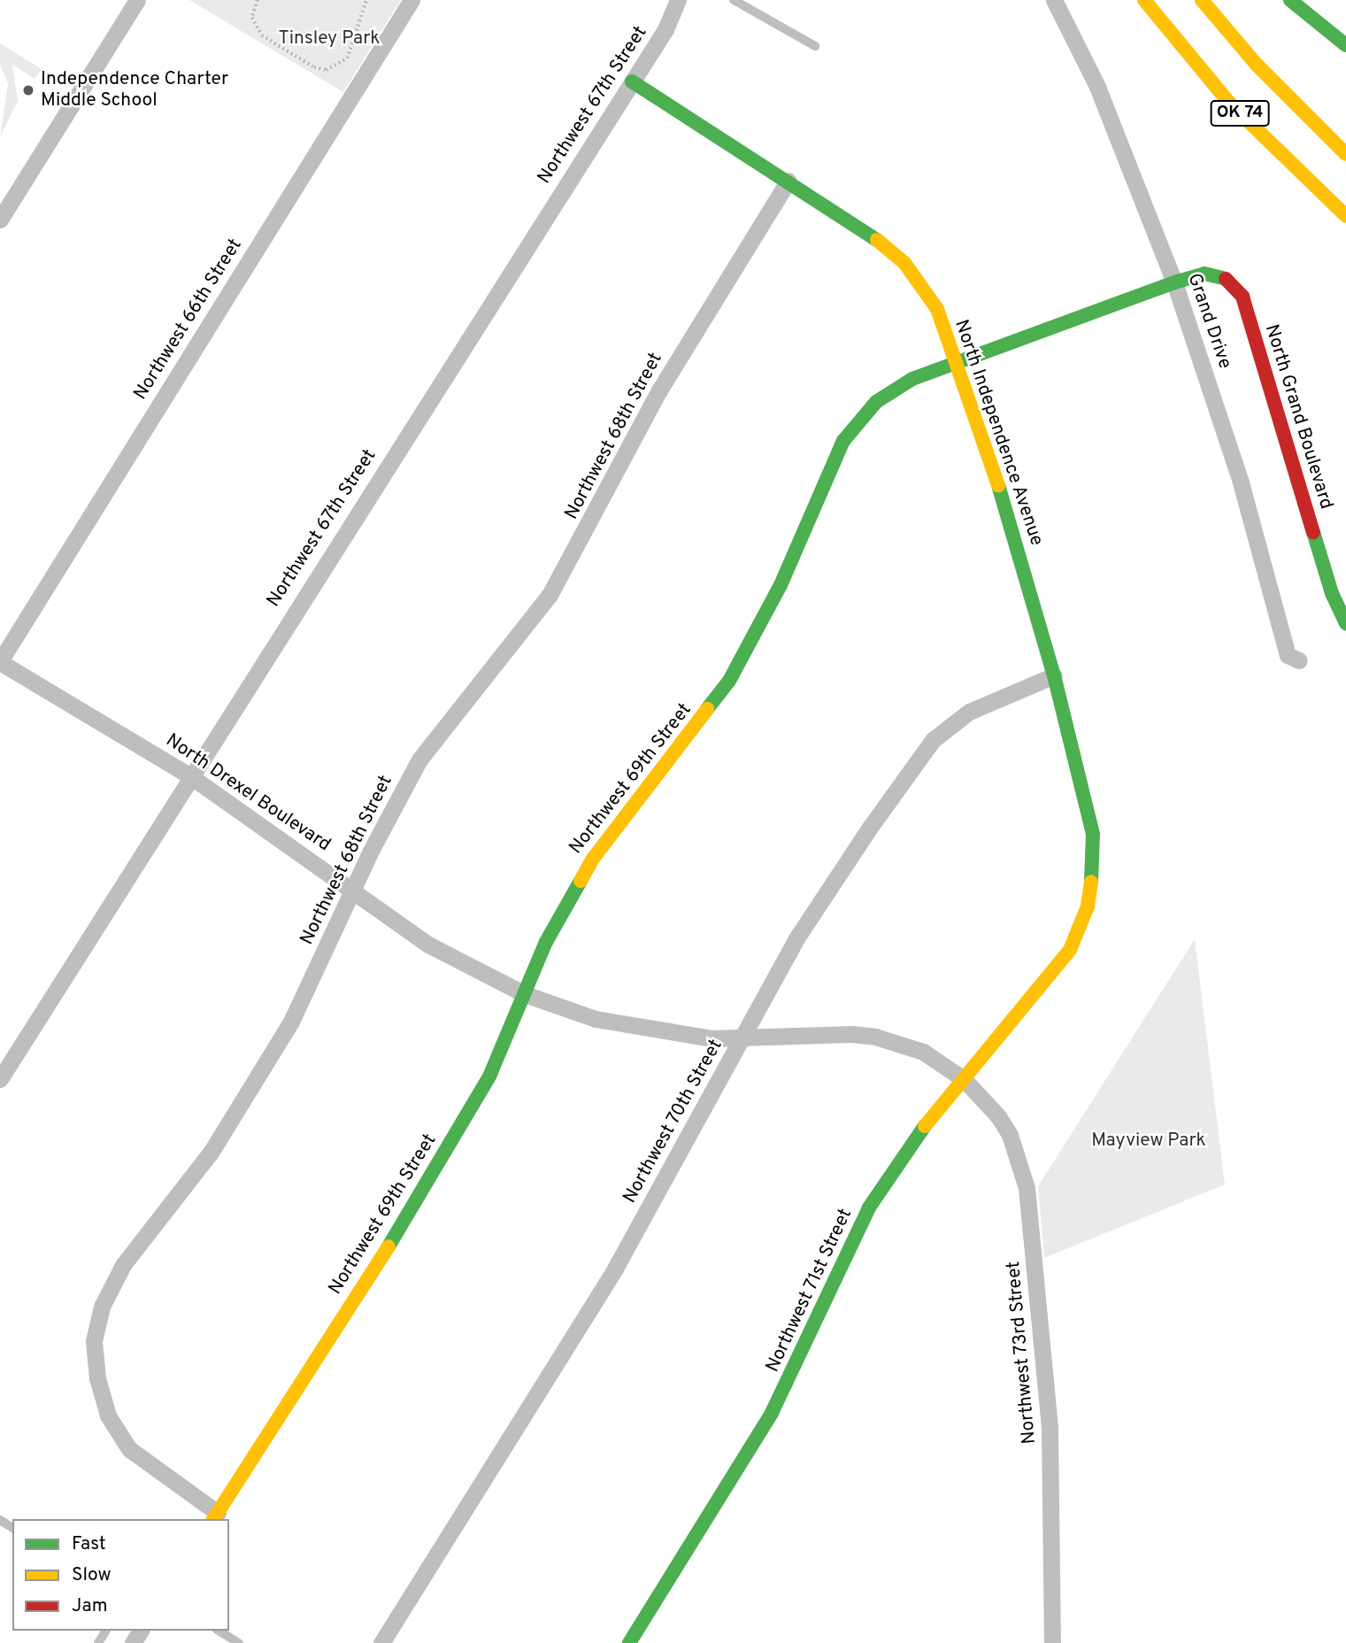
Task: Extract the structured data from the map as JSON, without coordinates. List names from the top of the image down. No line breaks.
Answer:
{"streets":{"main road":["OK 74","North Grand Boulevard","North Independence Avenue","Northwest 69th Street","Northwest 71st Street"],"street":["Northwest 67th Street","Northwest 66th Street","Grand Drive","Northwest 68th Street","North Drexel Boulevard","Northwest 70th Street","Northwest 73rd Street"]},"crossings":[["Northwest 67th Street","North Independence Avenue"],["Northwest 67th Street","North Drexel Boulevard"],["Northwest 66th Street","North Drexel Boulevard"],["Grand Drive","North Grand Boulevard"],["Grand Drive","Northwest 69th Street"],["North Grand Boulevard","Northwest 69th Street"],["North Independence Avenue","Northwest 68th Street"],["North Independence Avenue","Northwest 69th Street"],["North Independence Avenue","Northwest 70th Street"],["North Independence Avenue","Northwest 71st Street"],["Northwest 68th Street","Northwest 69th Street"],["Northwest 68th Street","North Drexel Boulevard"],["Northwest 69th Street","North Drexel Boulevard"],["North Drexel Boulevard","Northwest 70th Street"],["North Drexel Boulevard","Northwest 71st Street"],["North Drexel Boulevard","Northwest 73rd Street"],["Northwest 71st Street","Northwest 73rd Street"]],"parks":["Tinsley Park","Mayview Park"],"places":["Independence Charter Middle School"],"legend":["Fast","Slow","Jam"]}
